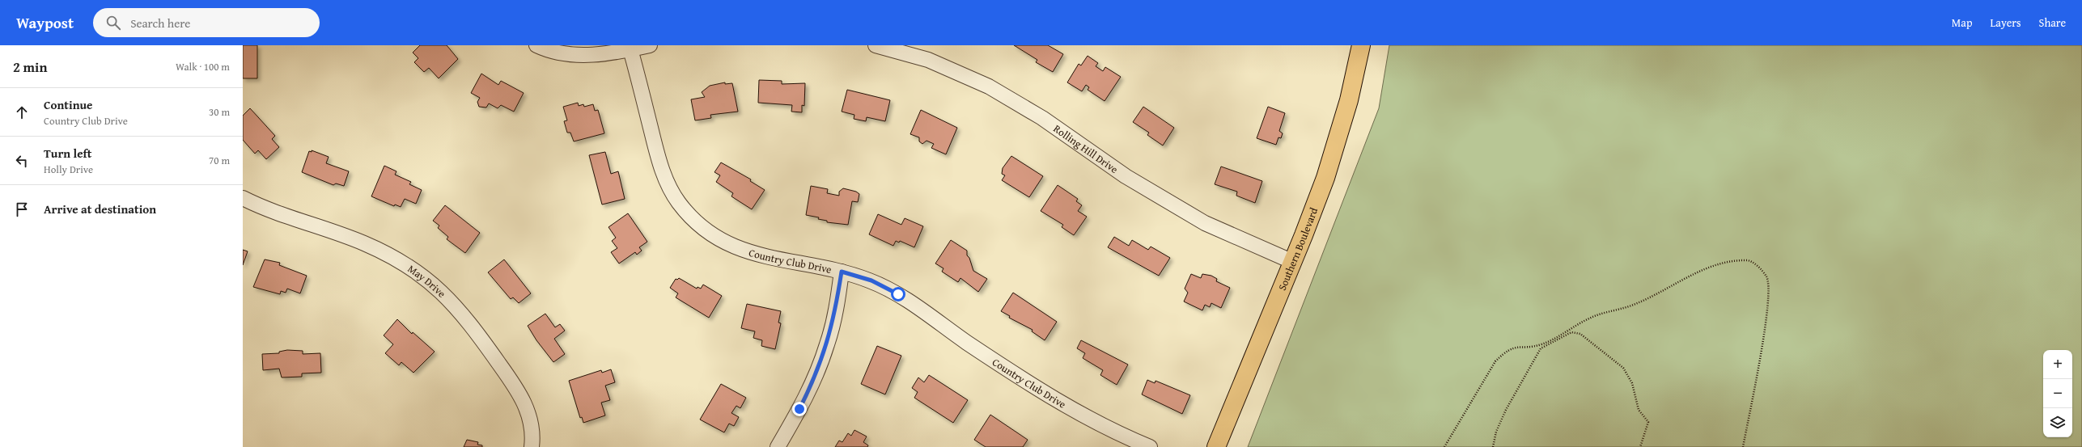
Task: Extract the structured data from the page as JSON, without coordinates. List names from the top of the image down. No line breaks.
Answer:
{"streets":{"main road":["Southern Boulevard"],"street":["Rolling Hill Drive","Country Club Drive","May Drive"]},"crossings":[["Rolling Hill Drive","Southern Boulevard"]],"page":{"header":"Waypost","search":"Search here","nav":["Map","Layers","Share"],"heading":["2 min","Walk · 100 m"],"list":[["Continue","Country Club Drive","30 m"],["Turn left","Holly Drive","70 m"],"Arrive at destination"],"map_buttons":["+","−"]}}
